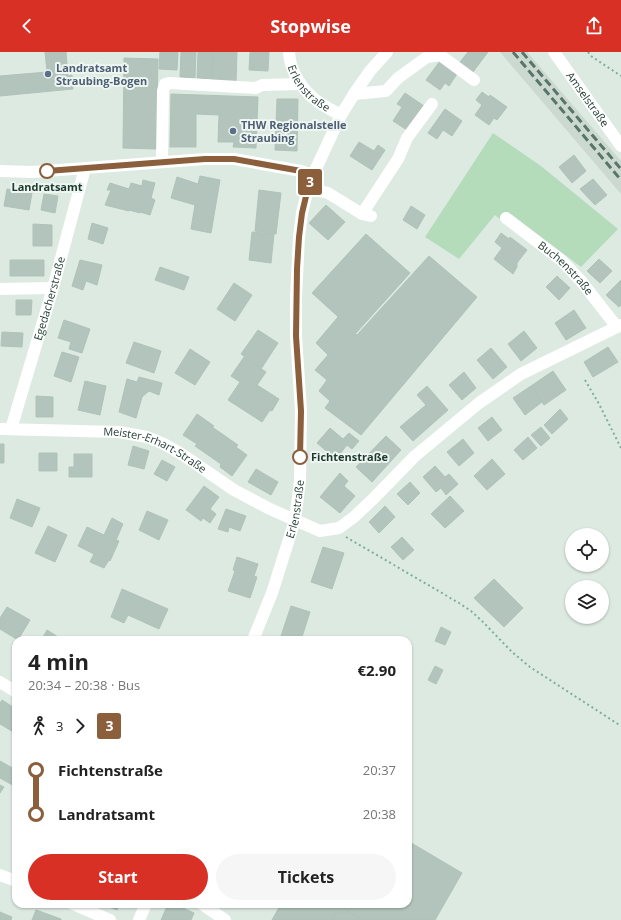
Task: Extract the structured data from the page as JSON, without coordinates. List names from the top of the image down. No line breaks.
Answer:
{"streets":{"street":["Erlenstraße","Amselstraße","Buchenstraße","Egedacherstraße","Meister-Erhart-Straße"]},"crossings":[["Erlenstraße","Meister-Erhart-Straße"],["Egedacherstraße","Meister-Erhart-Straße"]],"places":["Landratsamt Straubing-Bogen","THW Regionalstelle Straubing","Landratsamt","Fichtenstraße"],"lines":["bus line 3"],"page":{"header":"Stopwise","on_map":"3","heading":["4 min","20:34 – 20:38 · Bus","€2.90"],"legs":["3","3"],"list":[{"name":"Fichtenstraße","value":"20:37"},{"name":"Landratsamt","value":"20:38"}],"buttons":["Start","Tickets"]}}
